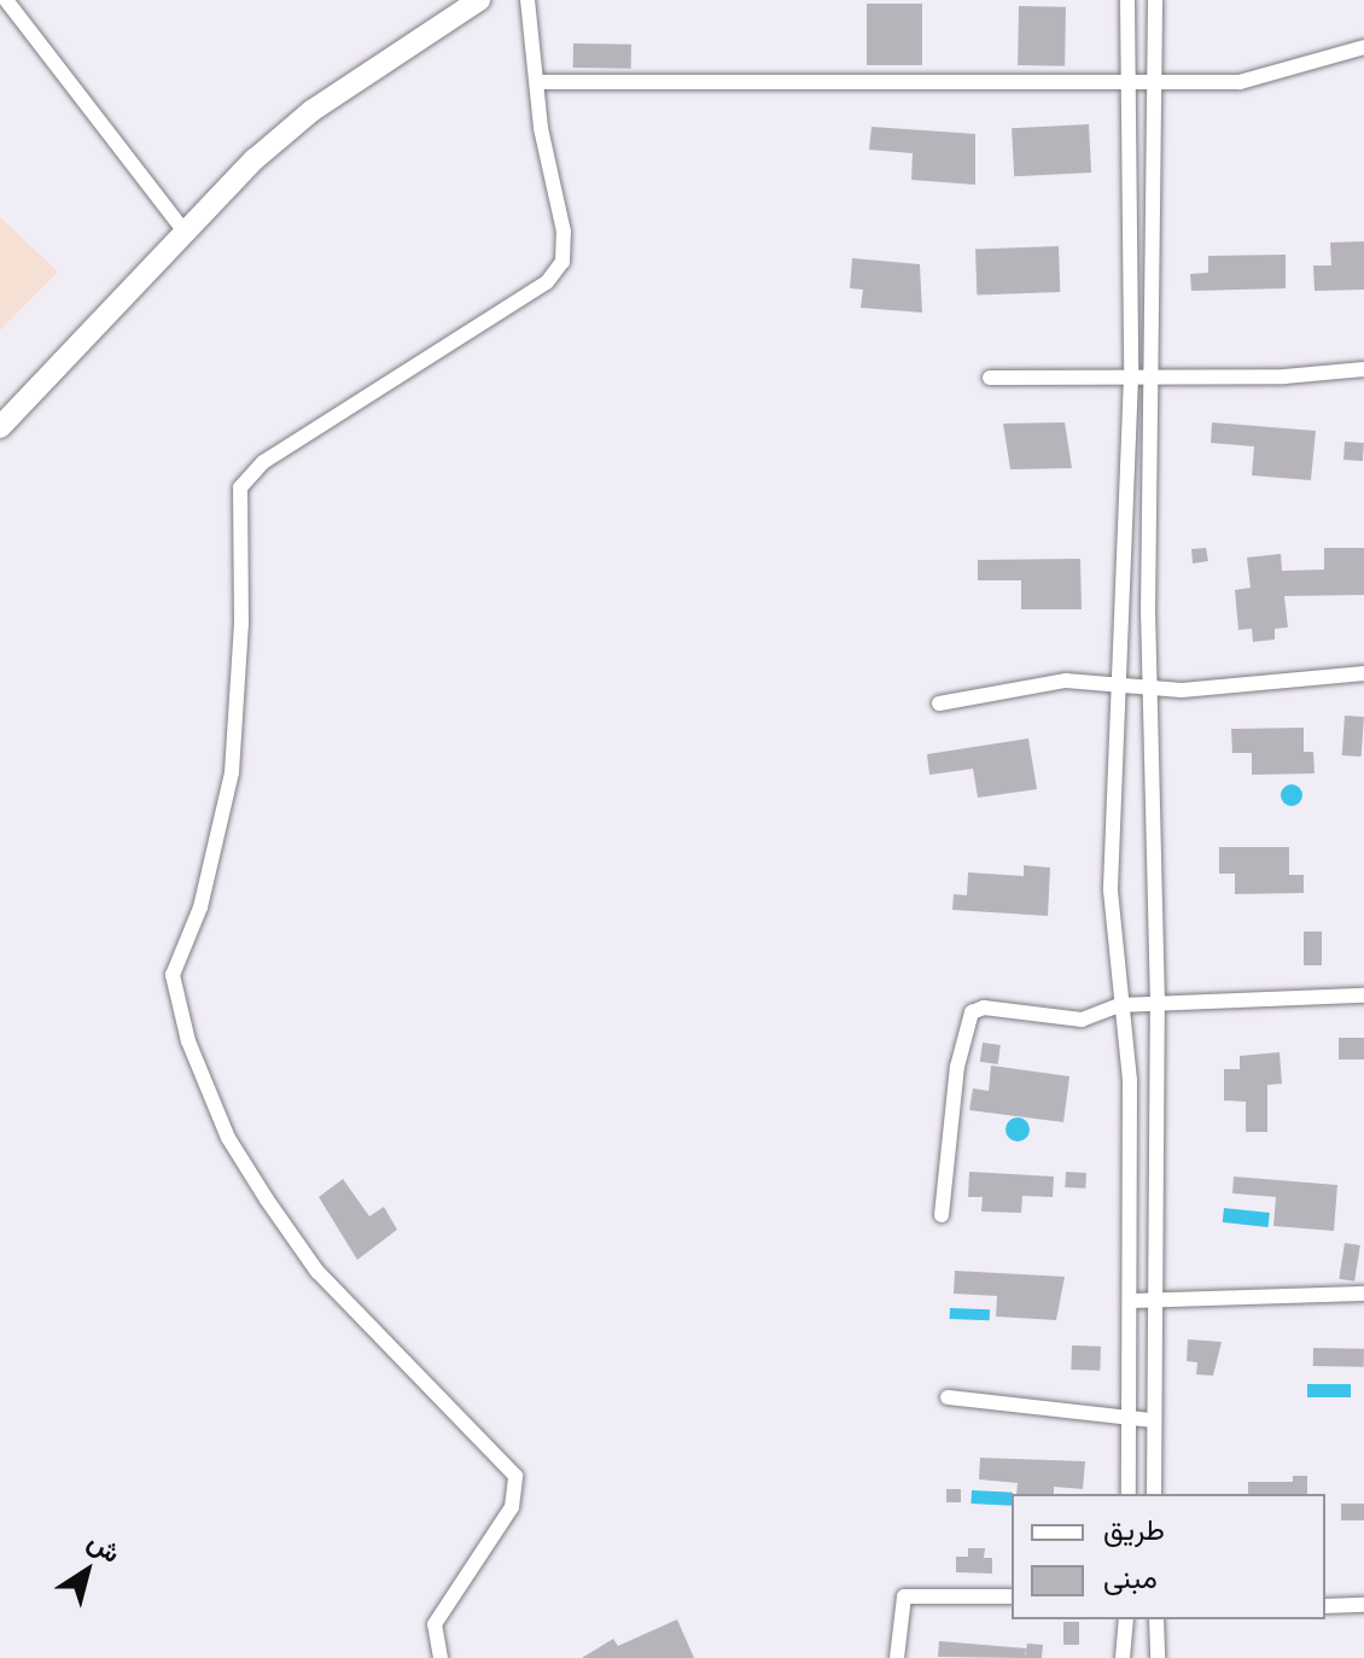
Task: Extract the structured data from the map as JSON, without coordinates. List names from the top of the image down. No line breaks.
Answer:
{"legend":["طريق","مبنى"],"north":"top right"}
